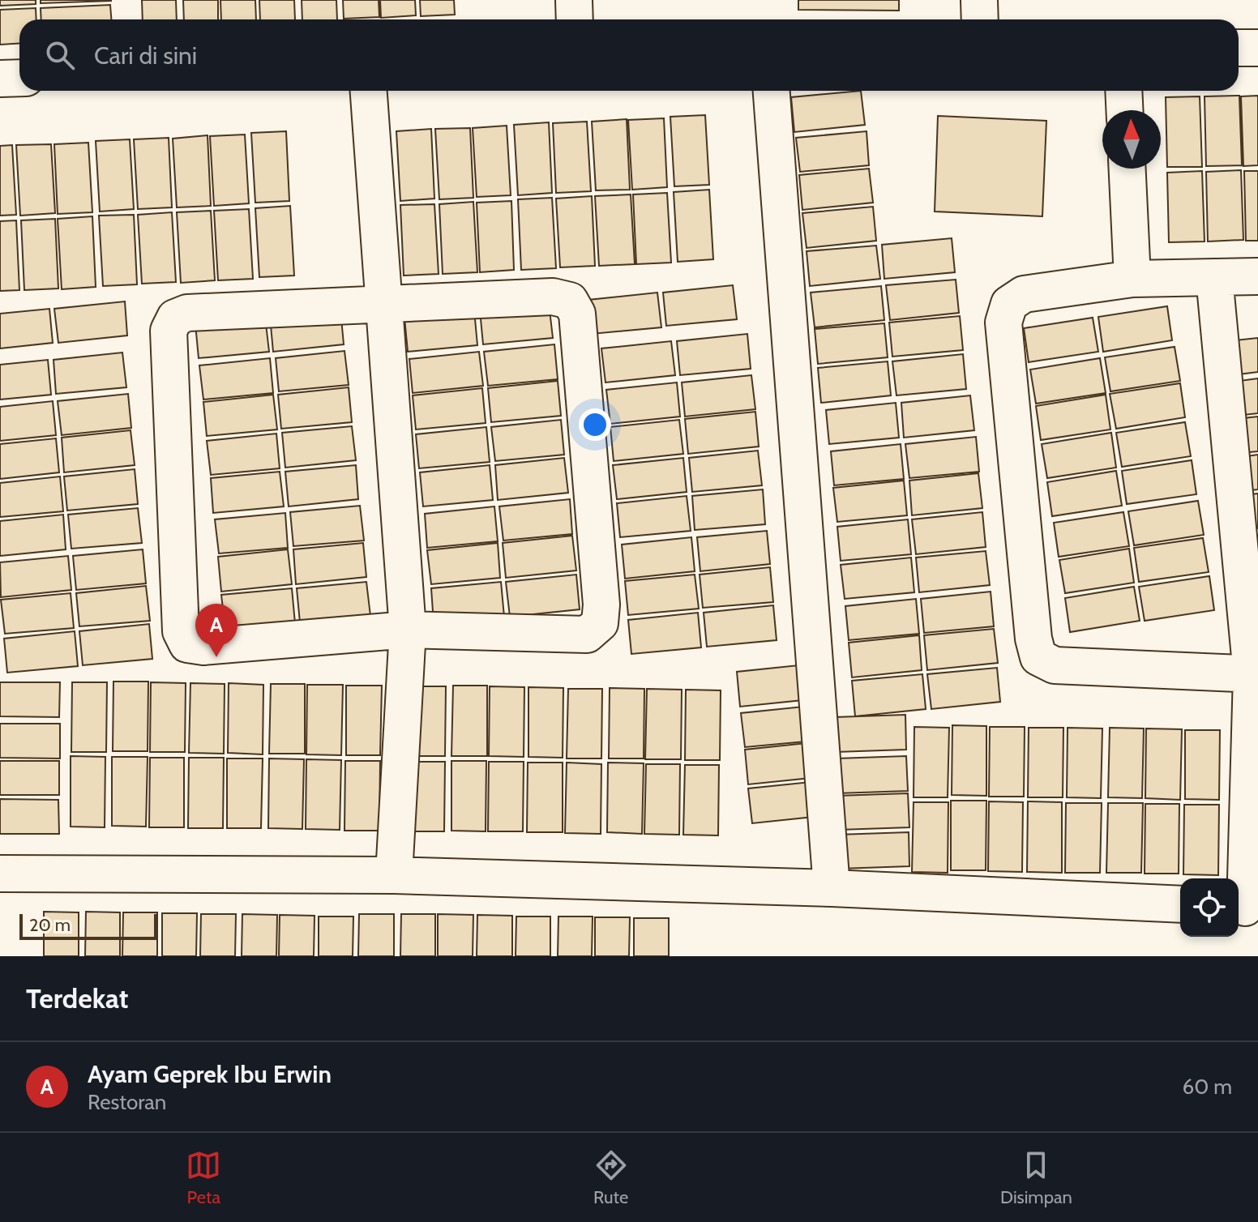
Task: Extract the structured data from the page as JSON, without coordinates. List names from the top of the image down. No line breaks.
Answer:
{"scale_bar":"20 m","north":"top","page":{"search":"Cari di sini","pins":"A","scale":"20 m","heading":"Terdekat","list":[{"mark":"A","name":"Ayam Geprek Ibu Erwin","note":"Restoran","value":"60 m"}],"nav":["Peta","Rute","Disimpan"]}}
